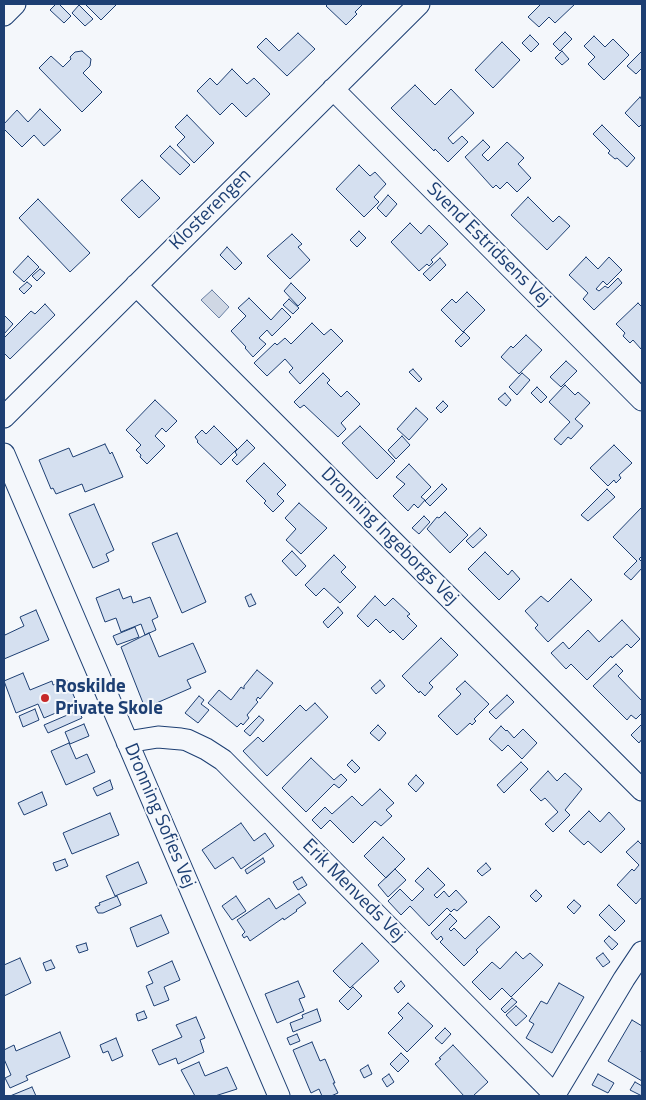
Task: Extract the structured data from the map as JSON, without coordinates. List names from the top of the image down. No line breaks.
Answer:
{"streets":{"street":["Klosterengen","Svend Estridsens Vej","Dronning Ingeborgs Vej","Dronning Sofies Vej","Erik Menveds Vej"]},"crossings":[["Klosterengen","Svend Estridsens Vej"],["Klosterengen","Dronning Ingeborgs Vej"],["Dronning Sofies Vej","Erik Menveds Vej"]],"places":["Roskilde Private Skole"]}
